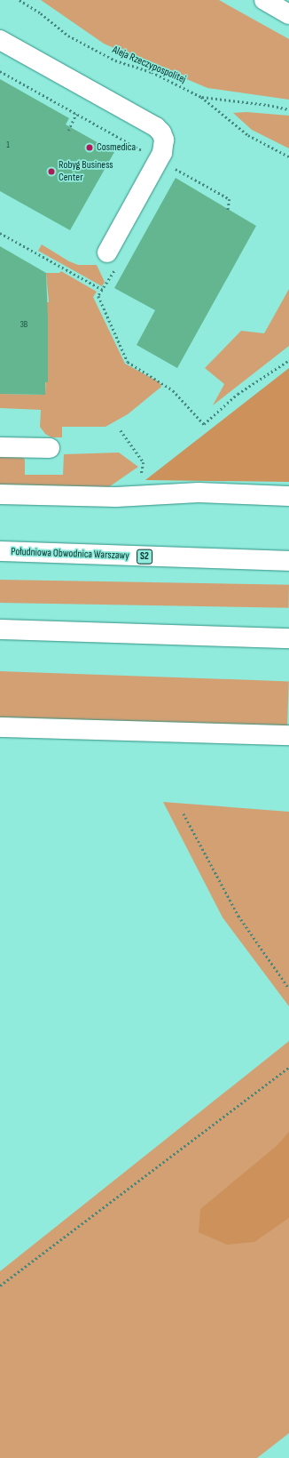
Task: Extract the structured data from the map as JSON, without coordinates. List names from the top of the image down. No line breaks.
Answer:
{"streets":{"main road":["Południowa Obwodnica Warszawy","S2"],"path":["Aleja Rzeczypospolitej"]},"places":["Cosmedica","Robyg Business Center"],"house_numbers":["1","3B"]}
